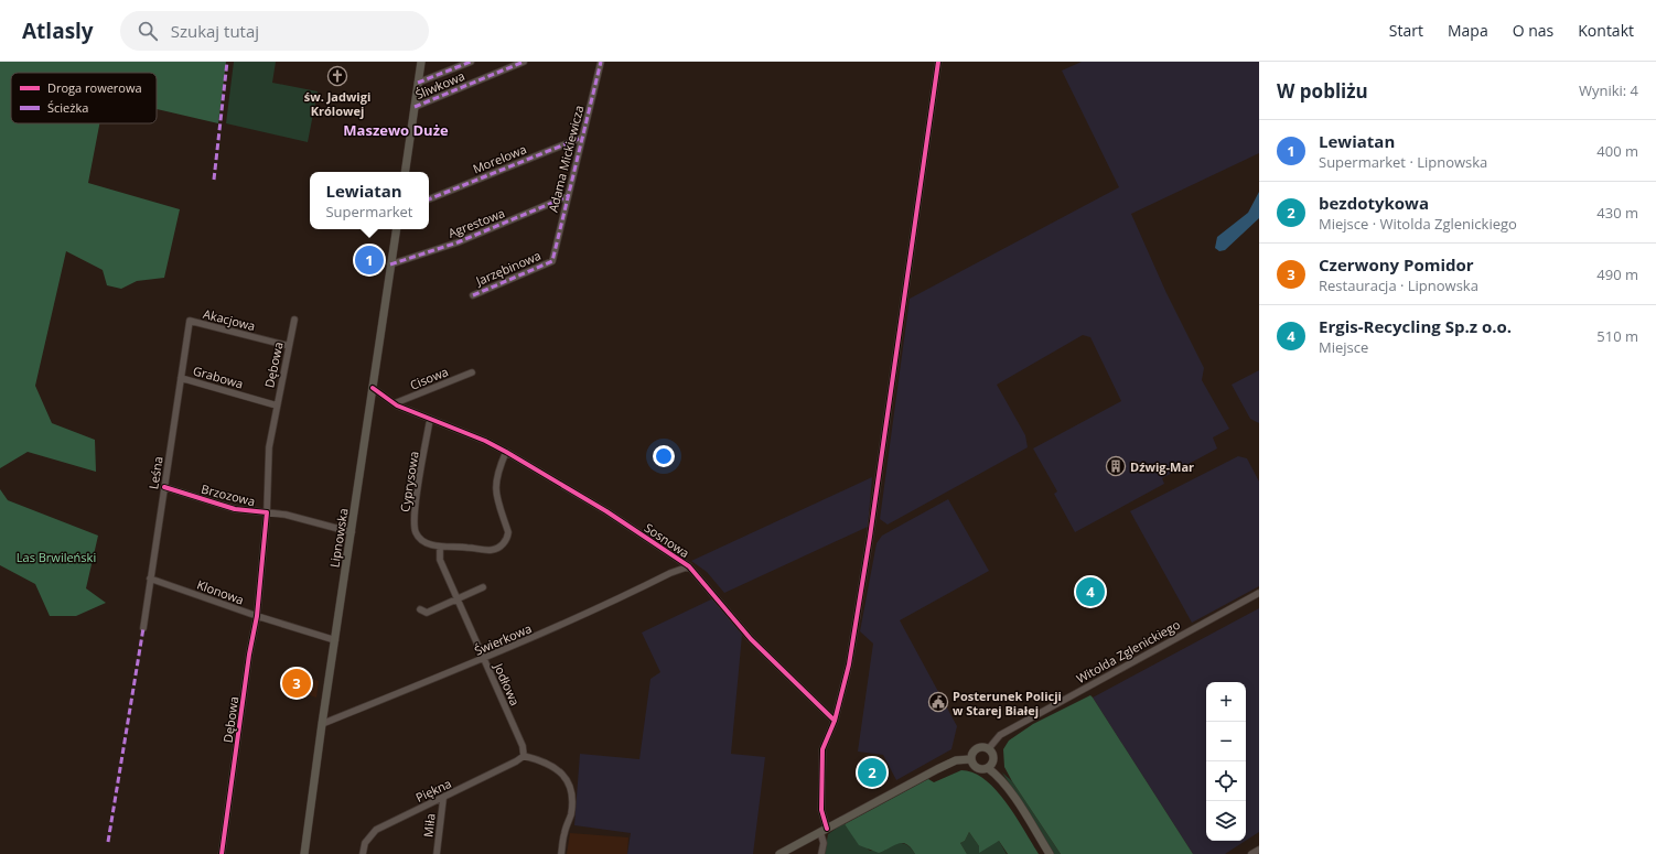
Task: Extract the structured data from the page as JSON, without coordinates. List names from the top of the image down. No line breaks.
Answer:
{"streets":{"main road":["Lipnowska"],"street":["Śliwkowa","Morelowa","Adama Mickiewicza","Agrestowa","Jarzębinowa","Akacjowa","Dębowa","Grabowa","Cisowa","Leśna","Cyprysowa","Brzozowa","Sosnowa","Klonowa","Świerkowa","Witolda Zglenickiego","Jodłowa","Piękna","Miła"]},"crossings":[["Morelowa","Adama Mickiewicza"],["Adama Mickiewicza","Agrestowa"],["Adama Mickiewicza","Jarzębinowa"],["Agrestowa","Lipnowska"],["Akacjowa","Dębowa"],["Akacjowa","Leśna"],["Dębowa","Grabowa"],["Dębowa","Brzozowa"],["Dębowa","Klonowa"],["Grabowa","Leśna"],["Cisowa","Sosnowa"],["Leśna","Brzozowa"],["Leśna","Klonowa"],["Cyprysowa","Sosnowa"],["Cyprysowa","Jodłowa"],["Lipnowska","Sosnowa"],["Lipnowska","Klonowa"],["Lipnowska","Świerkowa"],["Sosnowa","Świerkowa"],["Świerkowa","Jodłowa"],["Jodłowa","Piękna"],["Piękna","Miła"]],"districts":["Maszewo Duże"],"parks":["Las Brwileński"],"places":{"church":["św. Jadwigi Królowej"],"building":["Dźwig-Mar"],"public building":["Posterunek Policji w Starej Białej"]},"legend":["Droga rowerowa","Ścieżka"],"page":{"header":"Atlasly","search":"Szukaj tutaj","nav":["Start","Mapa","O nas","Kontakt"],"heading":["W pobliżu","Wyniki: 4"],"list":[{"mark":"1","name":"Lewiatan","note":"Supermarket · Lipnowska","value":"400 m"},{"mark":"2","name":"bezdotykowa","note":"Miejsce · Witolda Zglenickiego","value":"430 m"},{"mark":"3","name":"Czerwony Pomidor","note":"Restauracja · Lipnowska","value":"490 m"},{"mark":"4","name":"Ergis-Recycling Sp.z o.o.","note":"Miejsce","value":"510 m"}],"popup":["Lewiatan","Supermarket"],"pins":["1","4","3","2"],"map_buttons":["+","−"]}}
